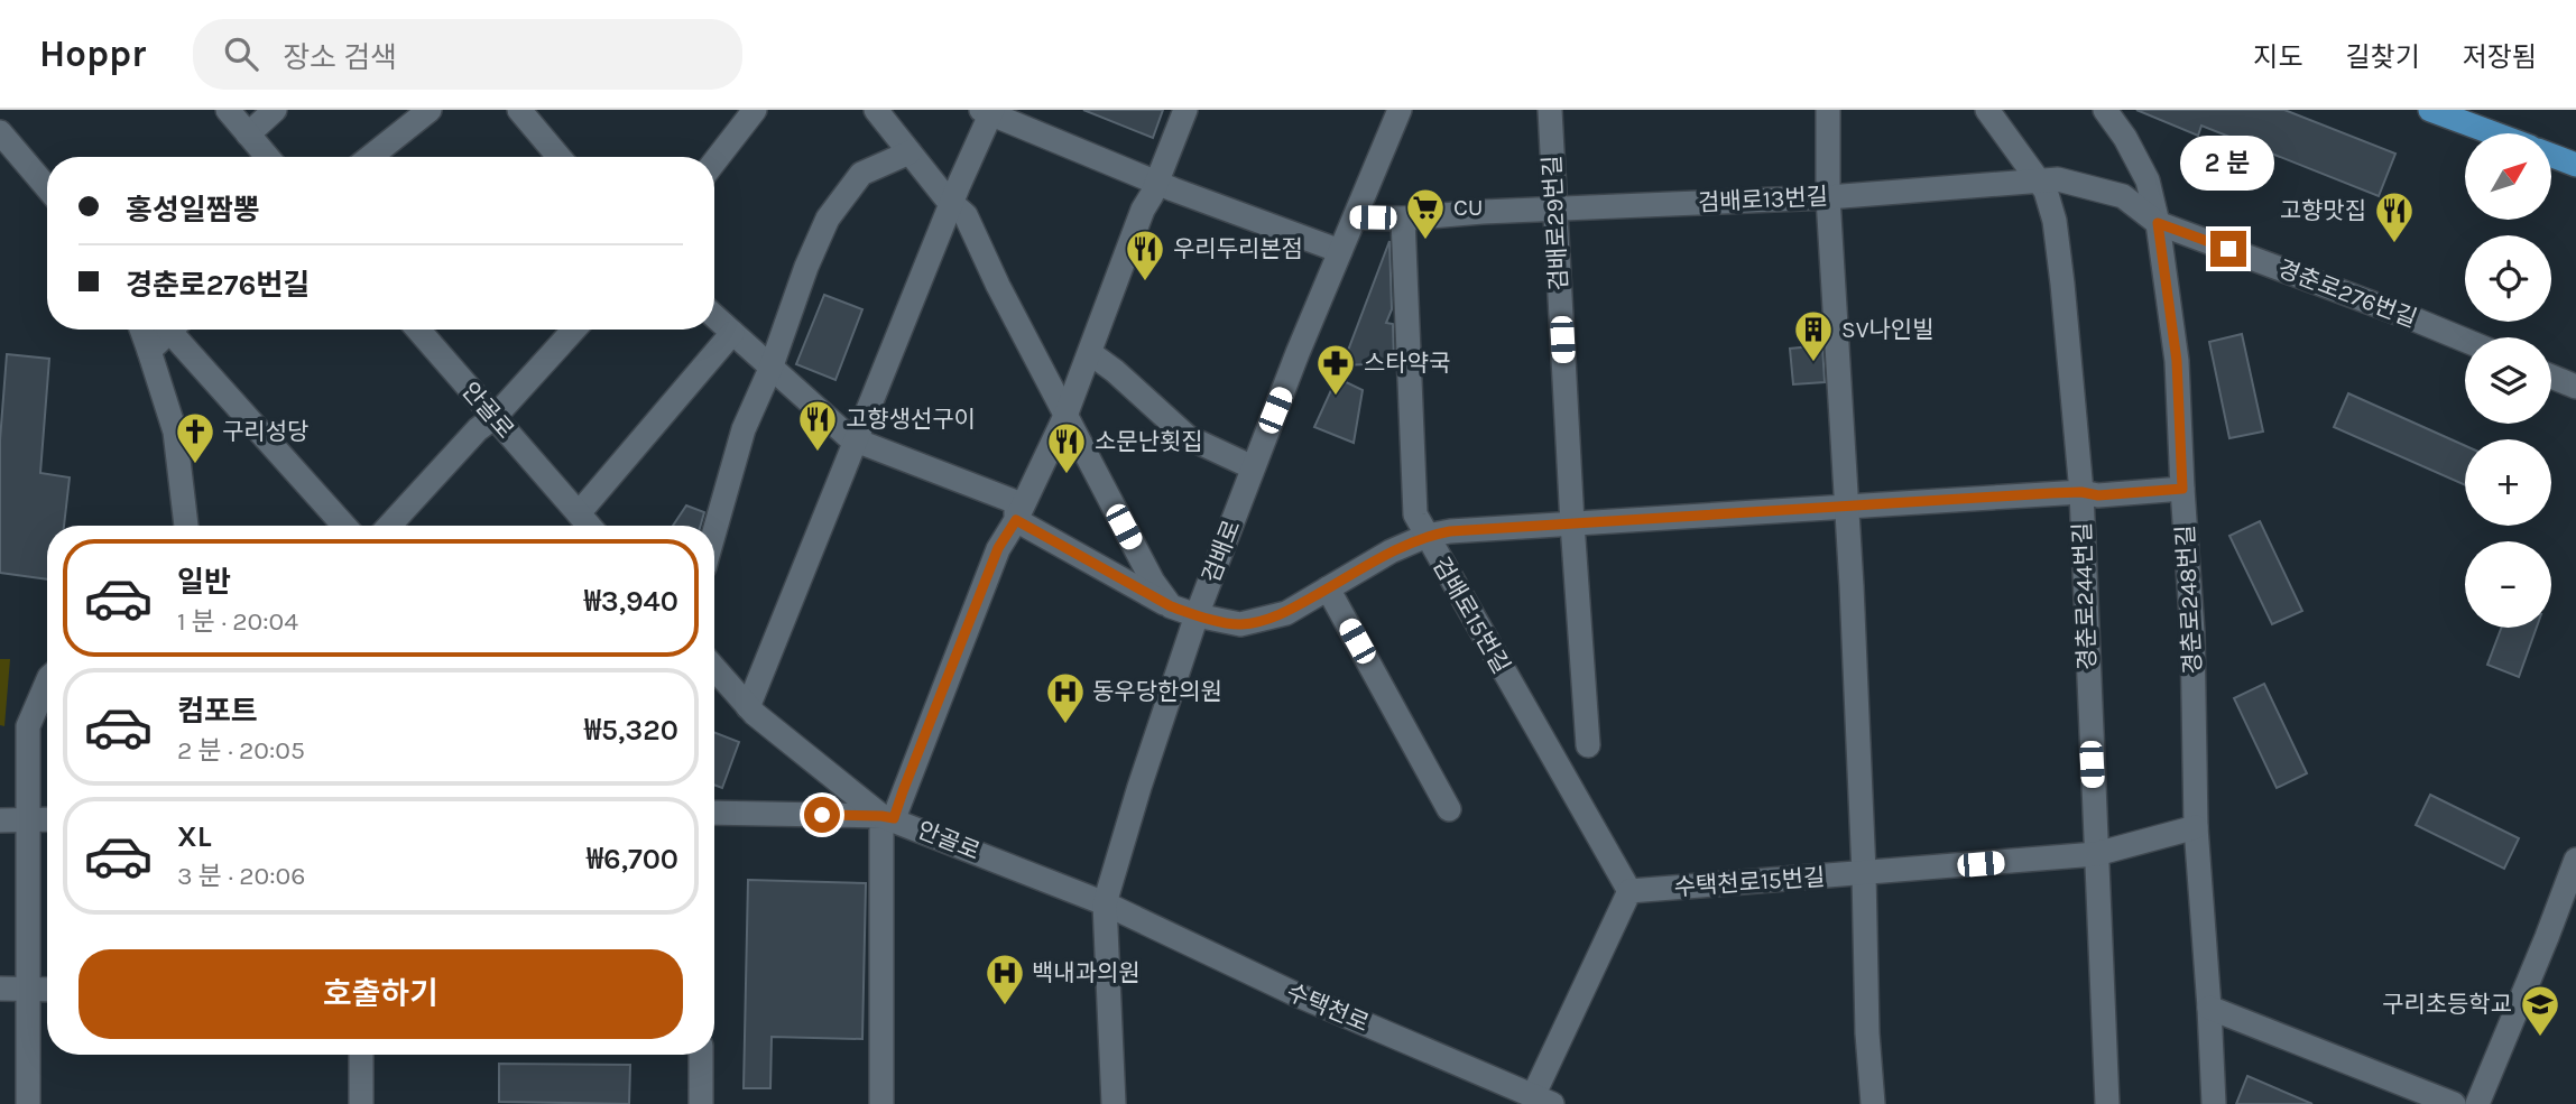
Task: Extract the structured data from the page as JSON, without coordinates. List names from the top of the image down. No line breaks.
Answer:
{"streets":{"street":["검배로13번길","검배로29번길","경춘로276번길","안골로","검배로","경춘로244번길","경춘로248번길","검배로15번길","수택천로15번길","수택천로"]},"crossings":[["검배로13번길","검배로29번길"],["검배로13번길","경춘로276번길"],["검배로13번길","검배로"],["검배로13번길","경춘로244번길"],["검배로13번길","경춘로248번길"],["검배로13번길","검배로15번길"],["경춘로276번길","경춘로248번길"],["안골로","검배로"],["안골로","수택천로"],["검배로","수택천로"],["경춘로244번길","수택천로15번길"],["경춘로248번길","수택천로15번길"],["검배로15번길","수택천로15번길"]],"places":{"supermarket":["CU"],"restaurant":["고향맛집","우리두리본점","고향생선구이","소문난횟집"],"building":["SV나인빌"],"pharmacy":["스타약국"],"church":["구리성당"],"hospital":["동우당한의원","백내과의원"],"school or university":["구리초등학교"]},"north":"top right","page":{"header":"Hoppr","search":"장소 검색","nav":["지도","길찾기","저장됨"],"map_buttons":["+","−"],"bubble":"2 분","banner":["홍성일짬뽕","경춘로276번길"],"list":[{"name":"일반","note":"1 분 · 20:04","value":"₩3,940"},{"name":"컴포트","note":"2 분 · 20:05","value":"₩5,320"},{"name":"XL","note":"3 분 · 20:06","value":"₩6,700"}],"buttons":"호출하기"}}
